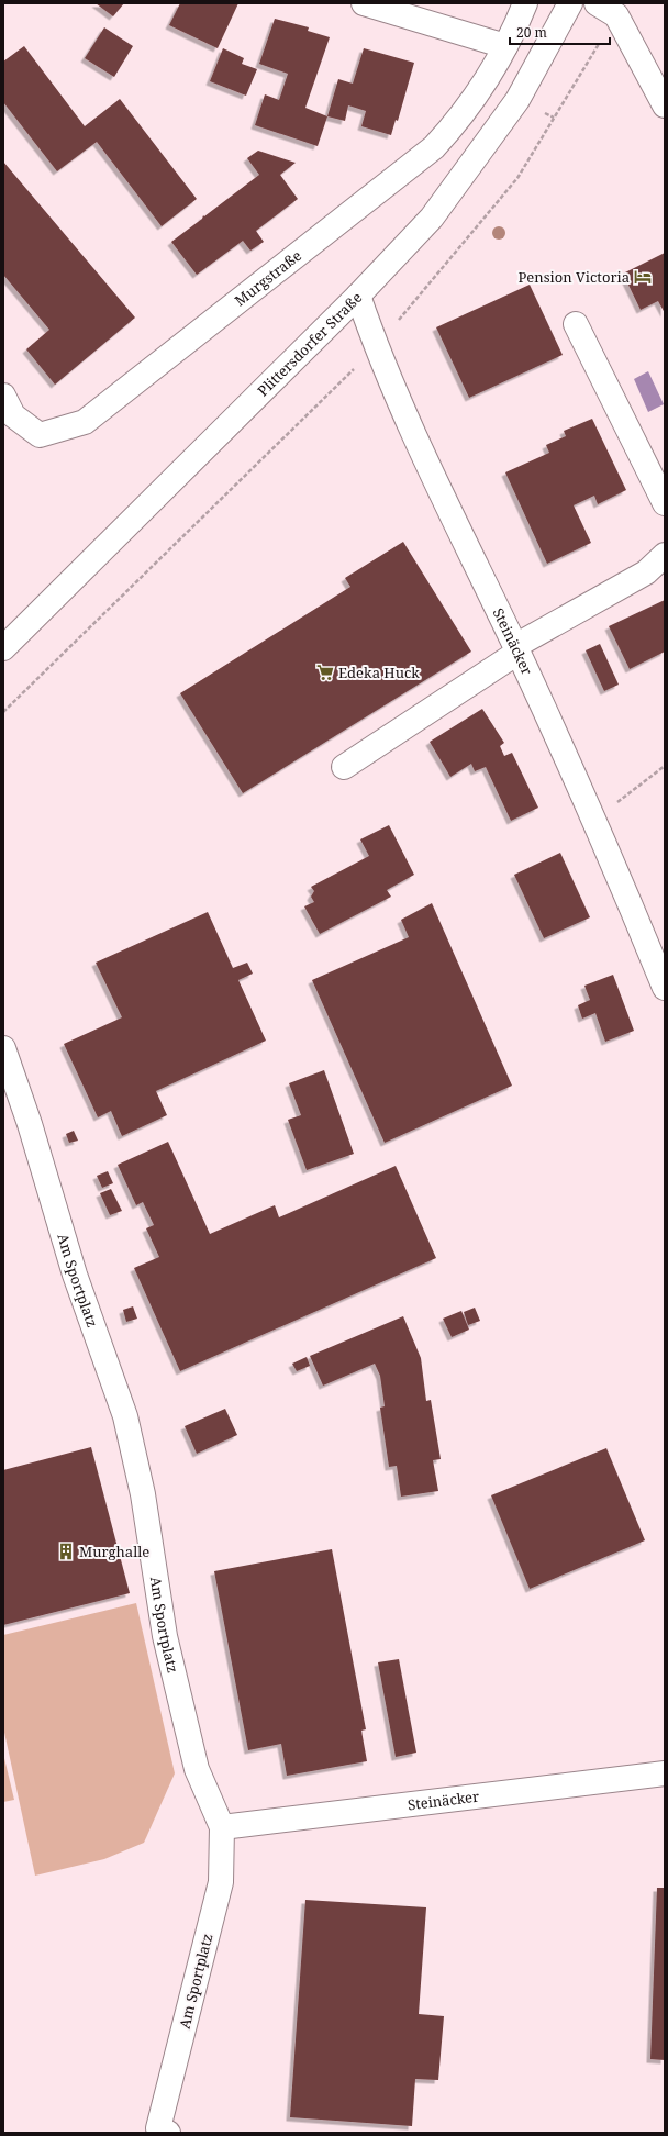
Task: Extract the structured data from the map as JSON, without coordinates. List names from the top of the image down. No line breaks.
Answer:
{"streets":{"street":["Murgstraße","Plittersdorfer Straße","Steinäcker","Am Sportplatz"]},"crossings":[["Plittersdorfer Straße","Steinäcker"],["Steinäcker","Am Sportplatz"]],"places":{"hotel":["Pension Victoria"],"supermarket":["Edeka Huck"],"building":["Murghalle"]},"scale_bar":"20 m"}
